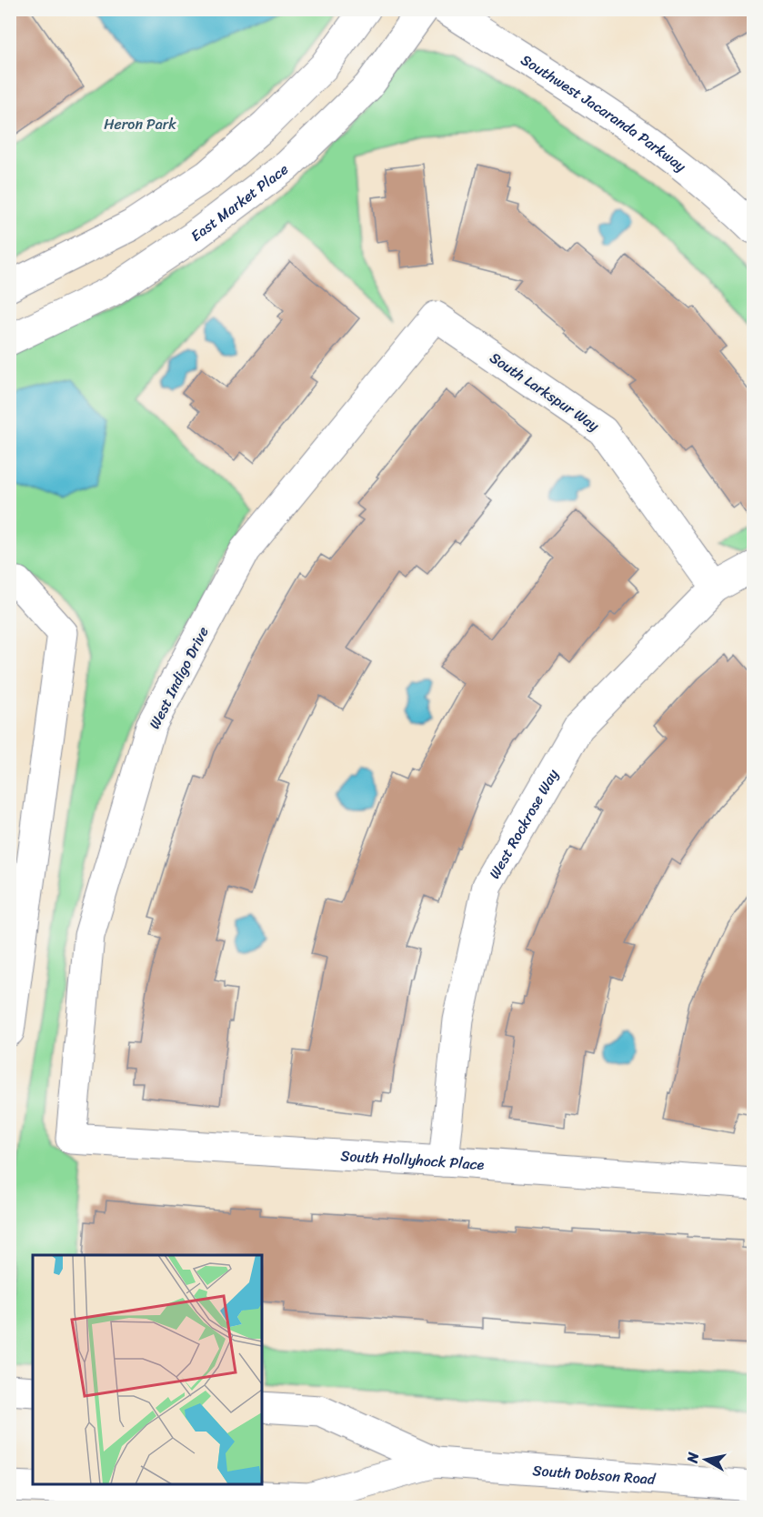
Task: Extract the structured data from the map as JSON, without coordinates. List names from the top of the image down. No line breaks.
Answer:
{"streets":{"street":["Southwest Jacaranda Parkway","East Market Place","South Larkspur Way","West Indigo Drive","West Rockrose Way","South Hollyhock Place","South Dobson Road"]},"crossings":[["South Larkspur Way","West Indigo Drive"],["South Larkspur Way","West Rockrose Way"],["West Indigo Drive","South Hollyhock Place"],["West Rockrose Way","South Hollyhock Place"]],"parks":["Heron Park"],"north":"left"}
